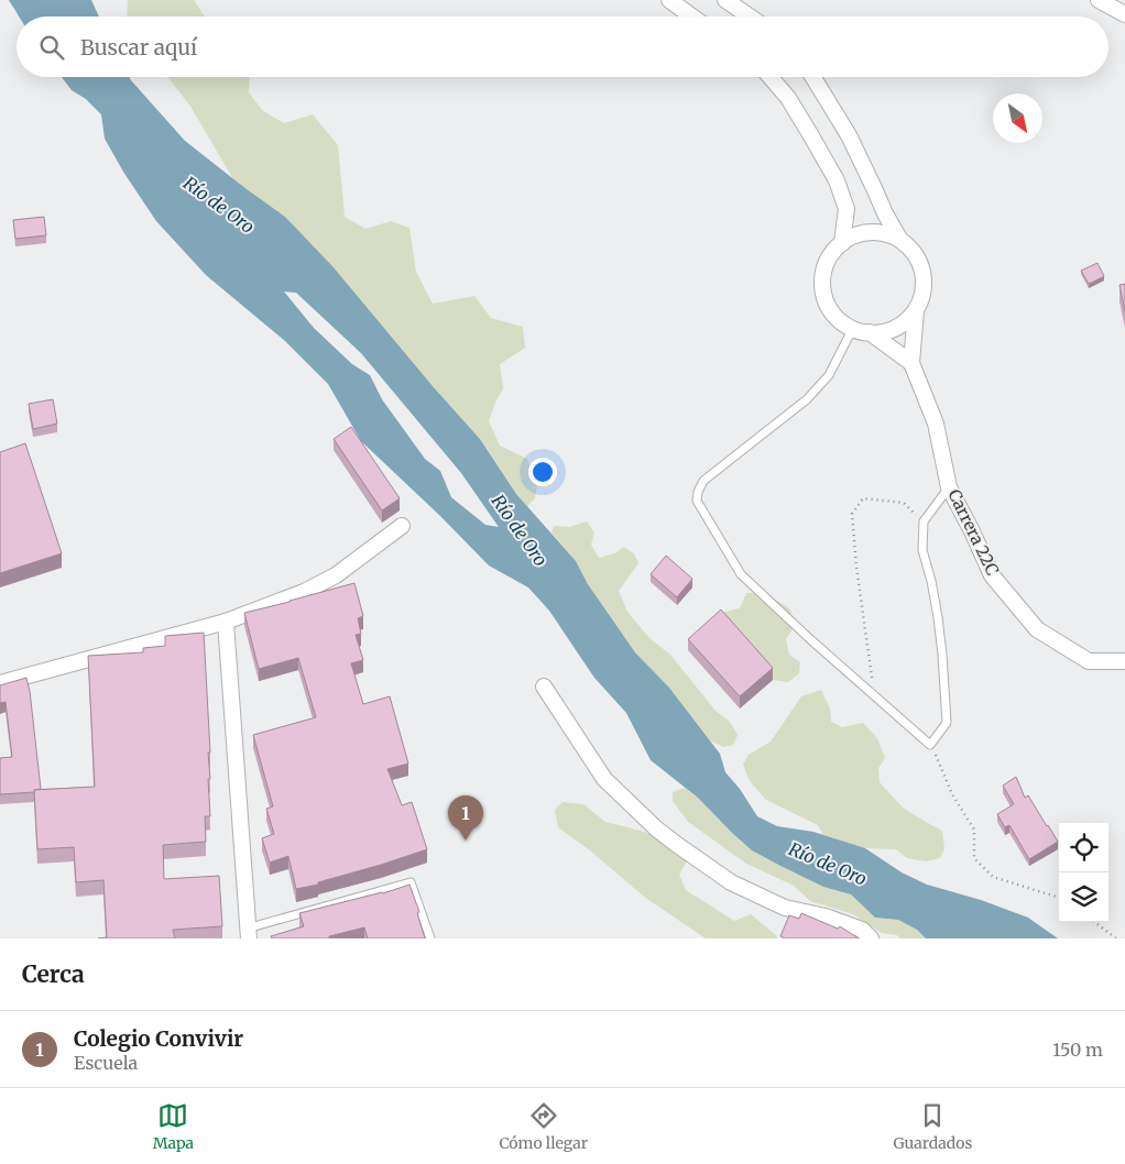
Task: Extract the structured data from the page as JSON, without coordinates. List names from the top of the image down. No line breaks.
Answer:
{"streets":{"street":["Carrera 22C"]},"water":["Río de Oro"],"north":"bottom right","page":{"search":"Buscar aquí","pins":"1","heading":"Cerca","list":[{"mark":"1","name":"Colegio Convivir","note":"Escuela","value":"150 m"}],"nav":["Mapa","Cómo llegar","Guardados"]}}
